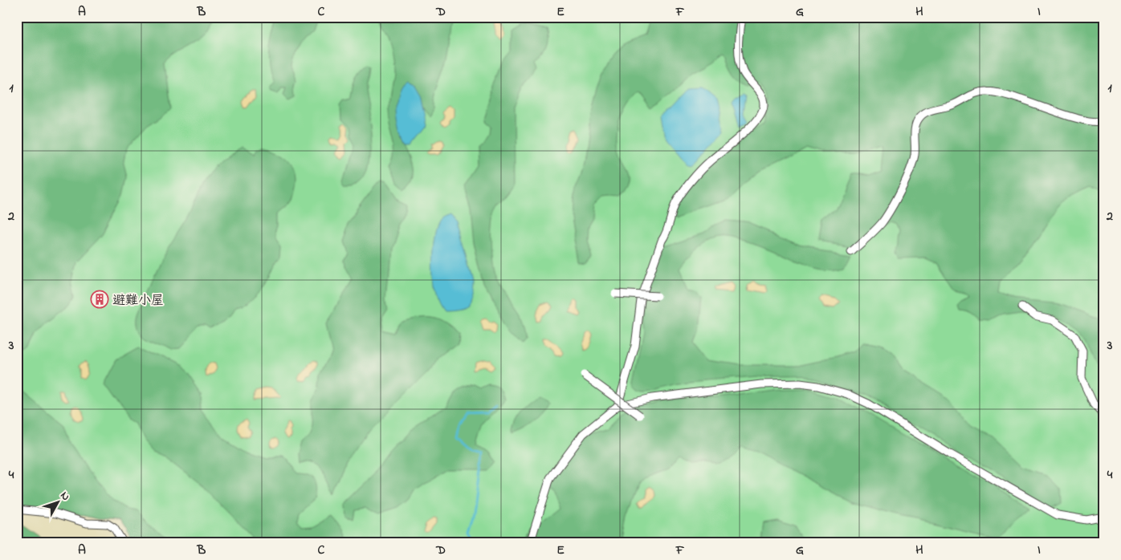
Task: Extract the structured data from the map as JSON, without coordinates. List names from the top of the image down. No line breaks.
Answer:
{"places":{"building":["避難小屋"]},"north":"top right","grid":{"columns":["A","B","C","D","E","F","G","H","I"],"rows":["1","2","3","4"]}}
